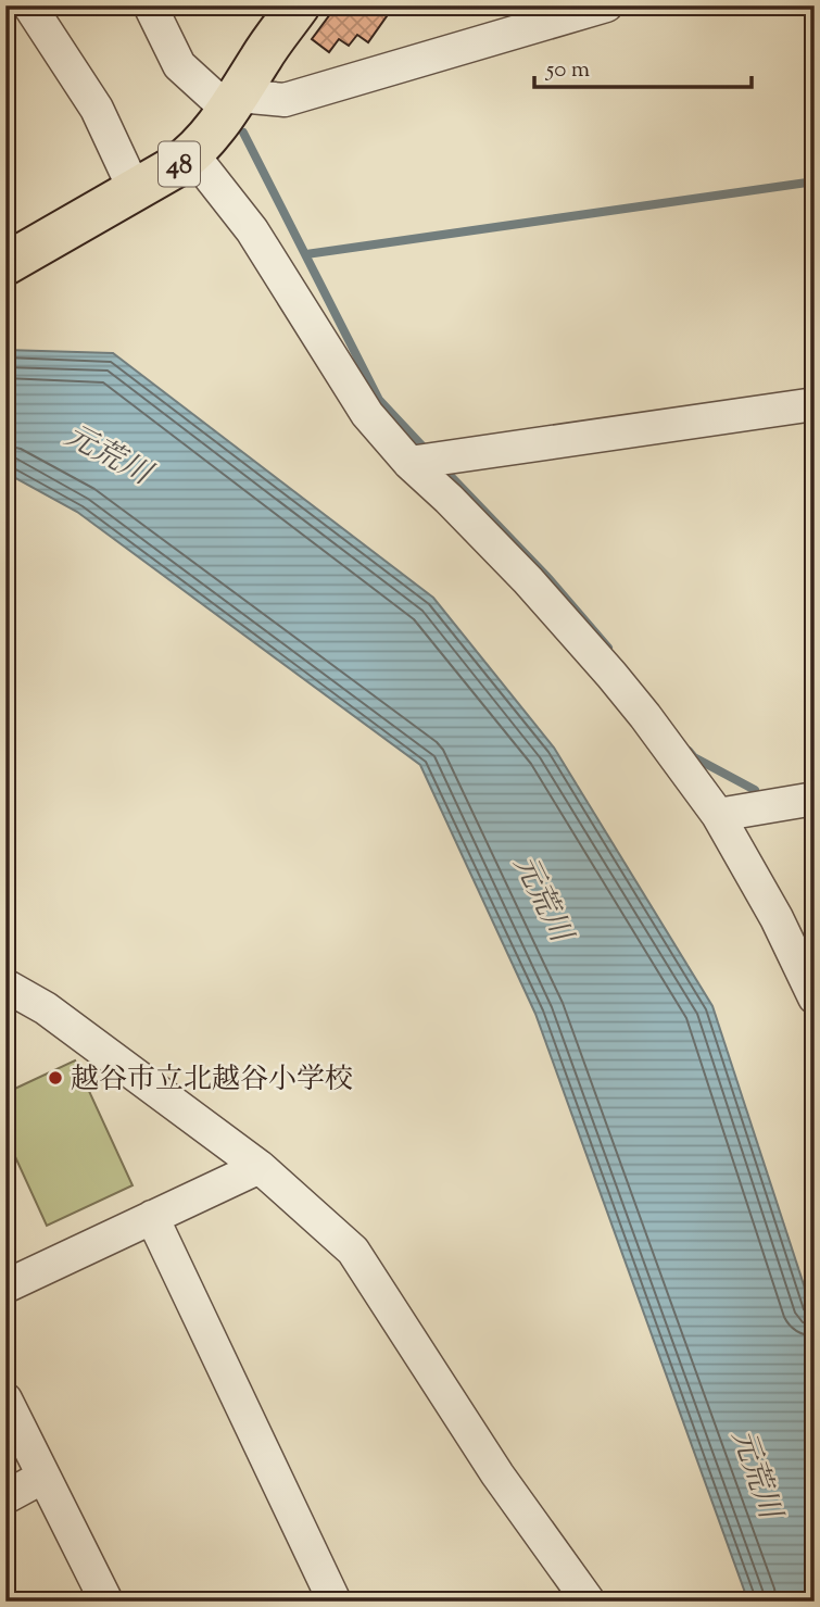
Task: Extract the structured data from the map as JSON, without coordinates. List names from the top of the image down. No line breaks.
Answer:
{"streets":{"main road":["48"]},"water":["元荒川"],"places":["越谷市立北越谷小学校"],"scale_bar":"50 m"}
